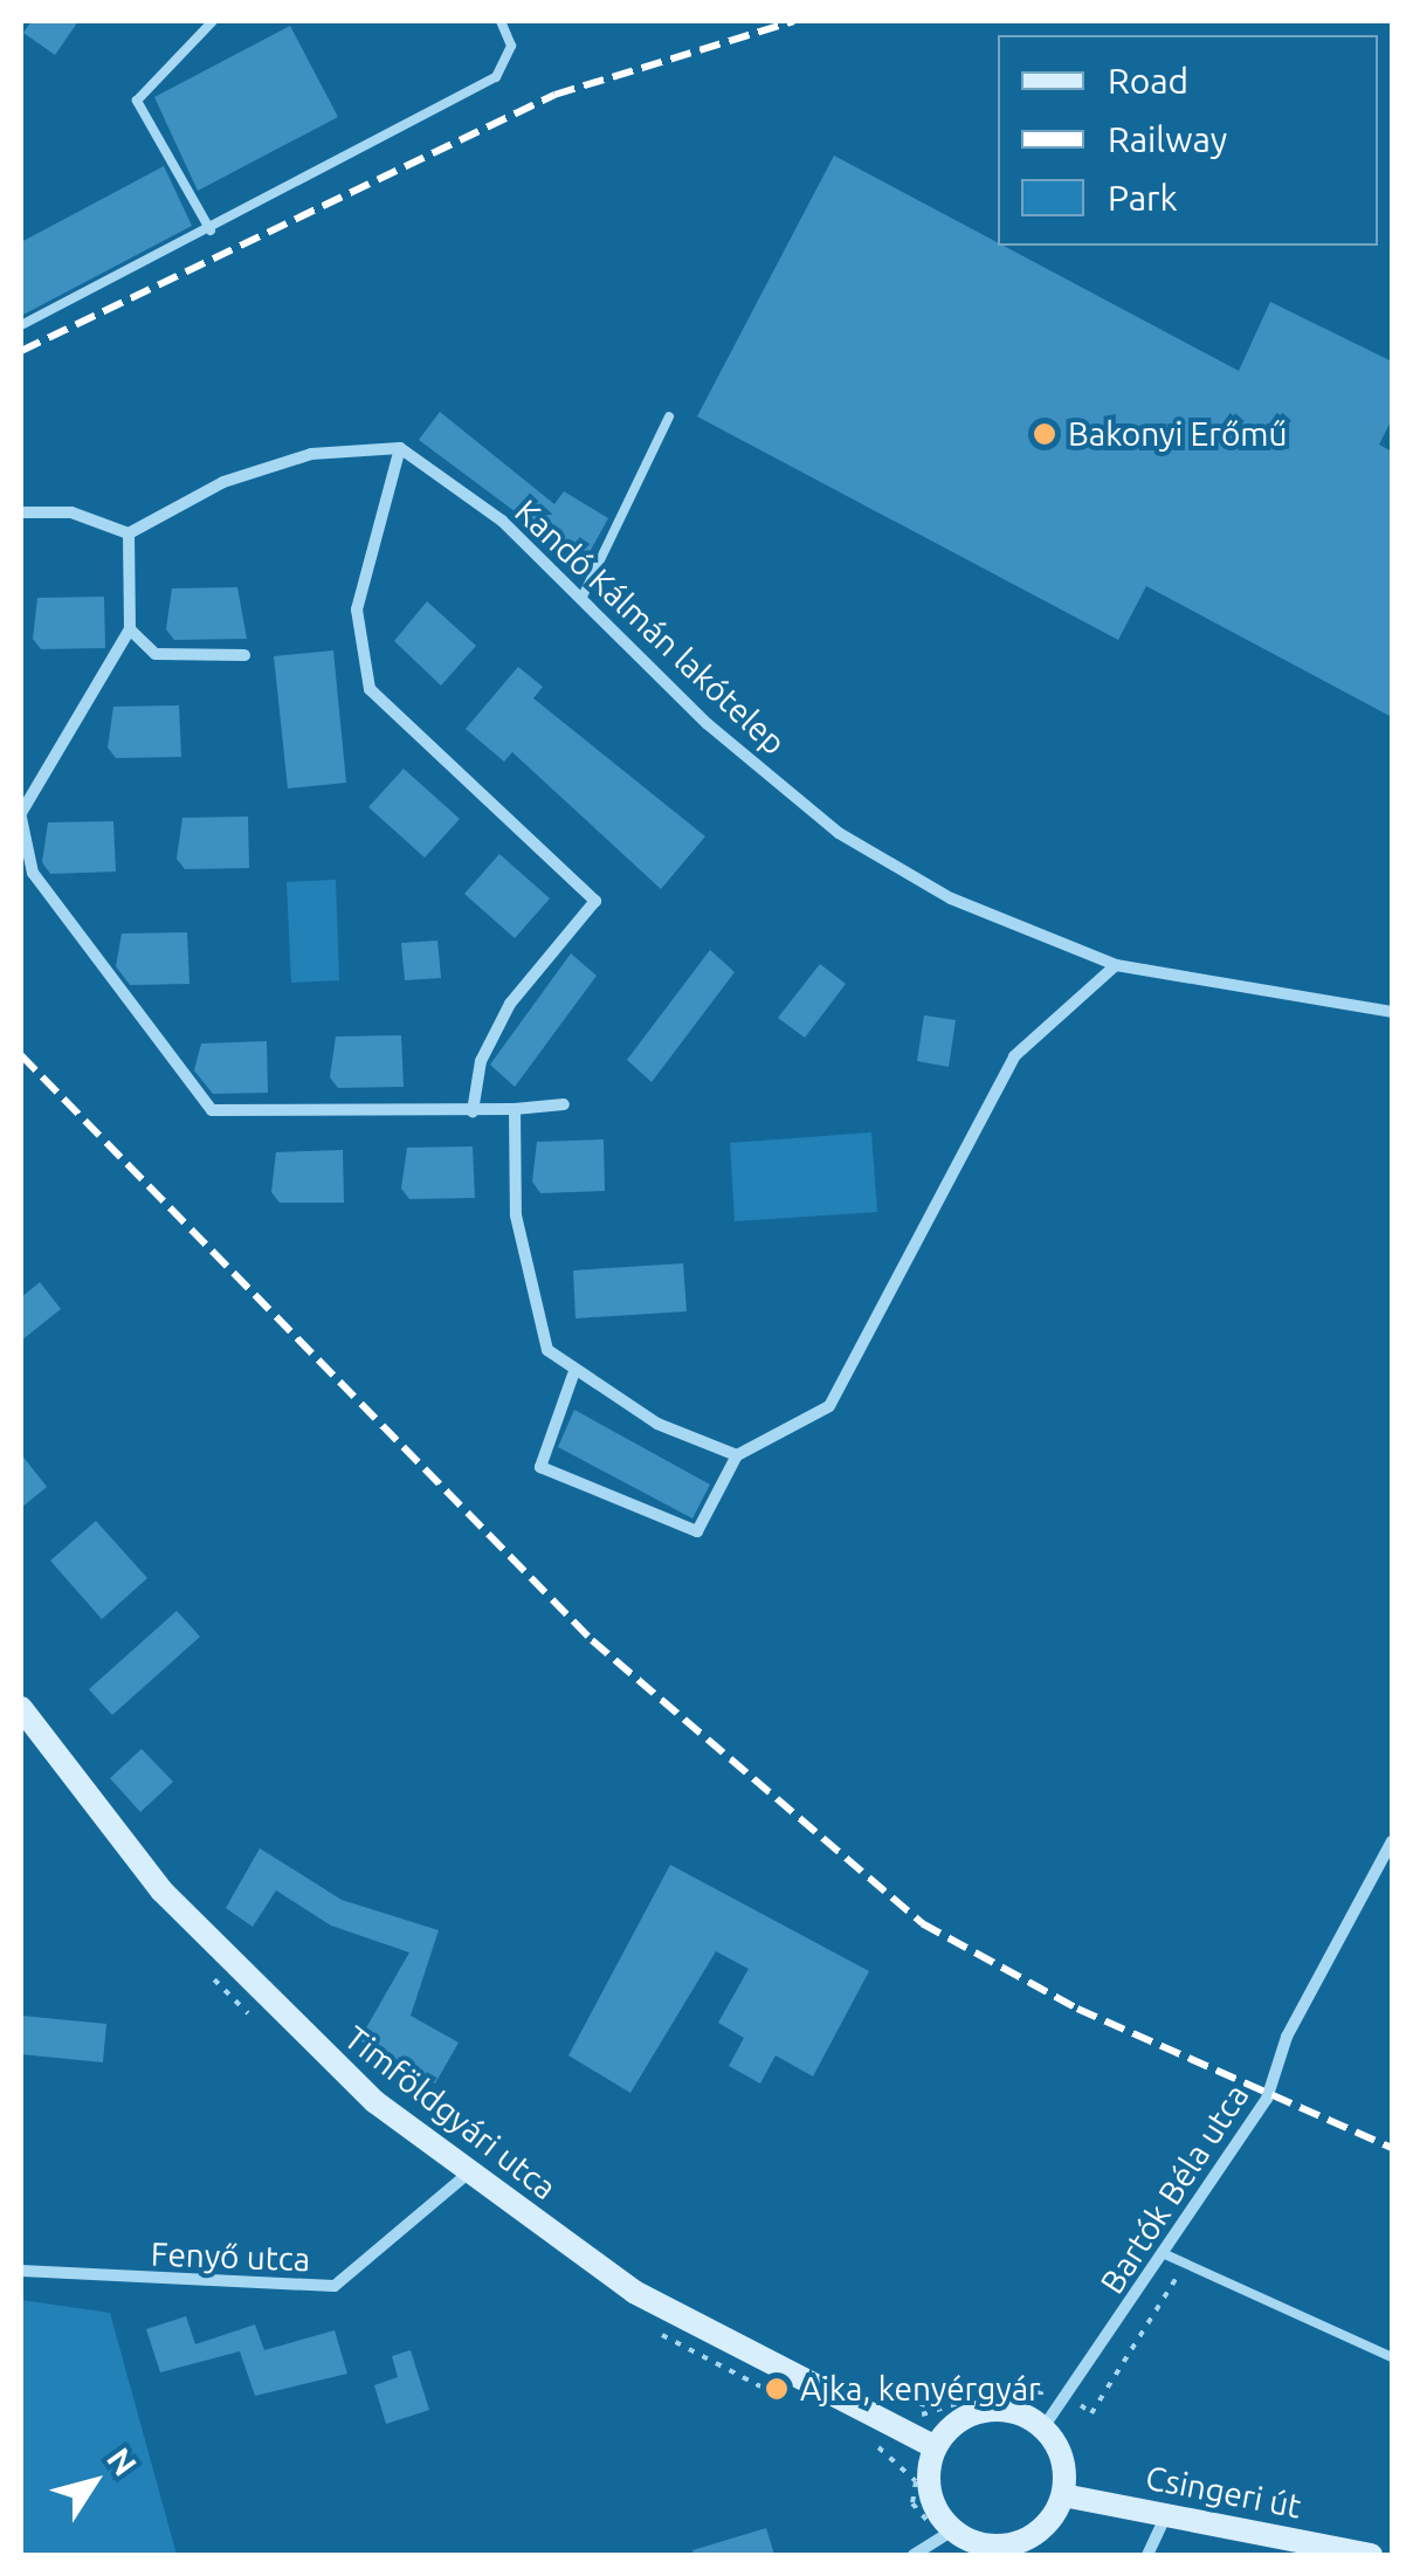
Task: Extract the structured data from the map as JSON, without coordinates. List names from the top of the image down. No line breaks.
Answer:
{"streets":{"main road":["Timföldgyári utca","Csingeri út"],"street":["Kandó Kálmán lakótelep","Bartók Béla utca","Fenyő utca"]},"crossings":[["Timföldgyári utca","Bartók Béla utca"],["Timföldgyári utca","Fenyő utca"],["Timföldgyári utca","Csingeri út"],["Bartók Béla utca","Csingeri út"]],"places":["Bakonyi Erőmű","Ajka, kenyérgyár"],"legend":["Road","Railway","Park"],"north":"top right"}
